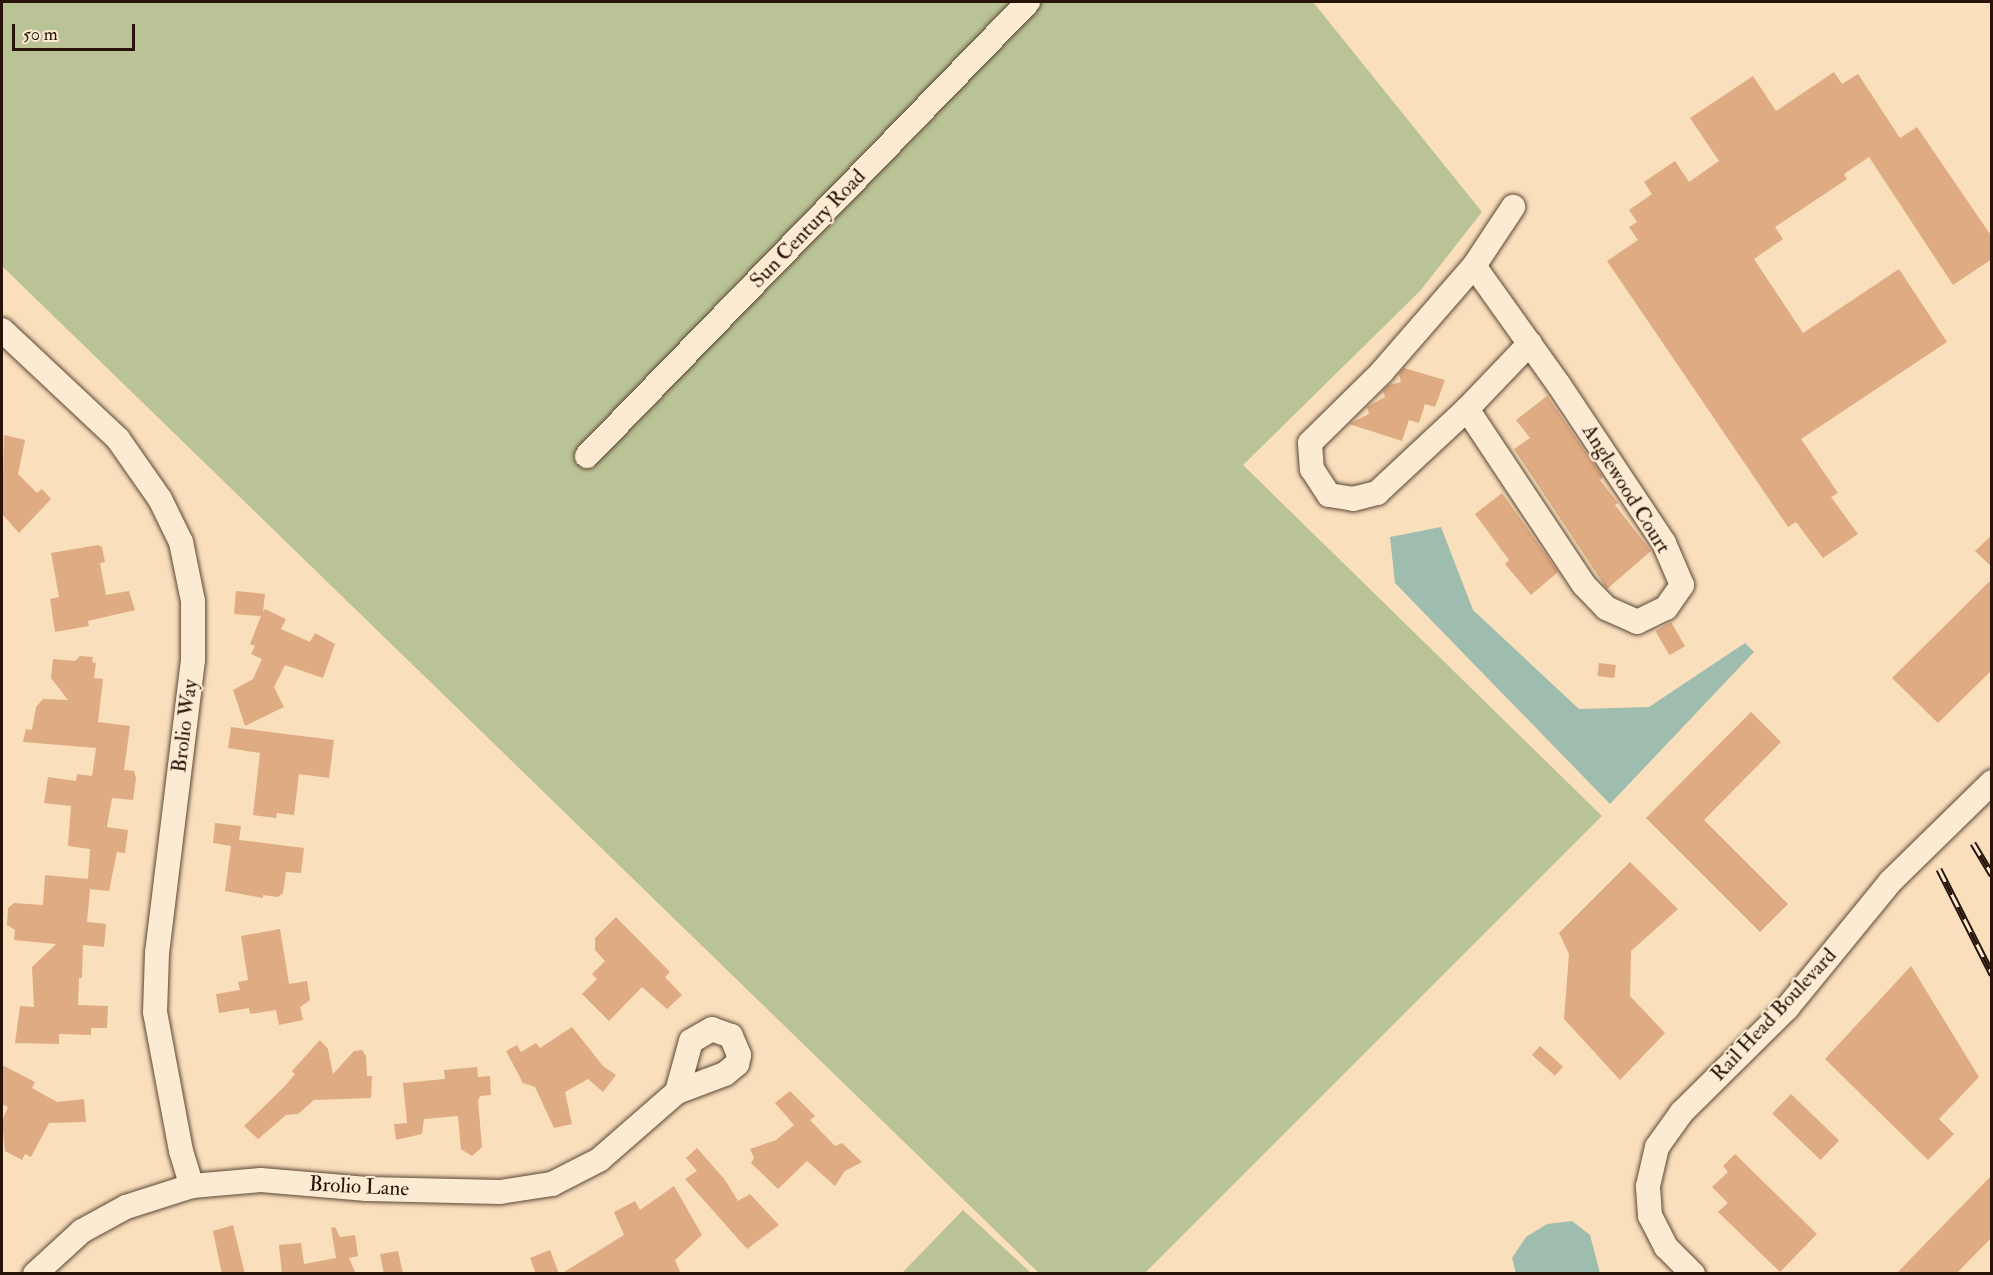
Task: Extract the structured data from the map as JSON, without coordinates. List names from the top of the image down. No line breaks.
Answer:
{"streets":{"street":["Sun Century Road","Anglewood Court","Brolio Way","Rail Head Boulevard","Brolio Lane"]},"crossings":[["Brolio Way","Brolio Lane"]],"scale_bar":"50 m"}
